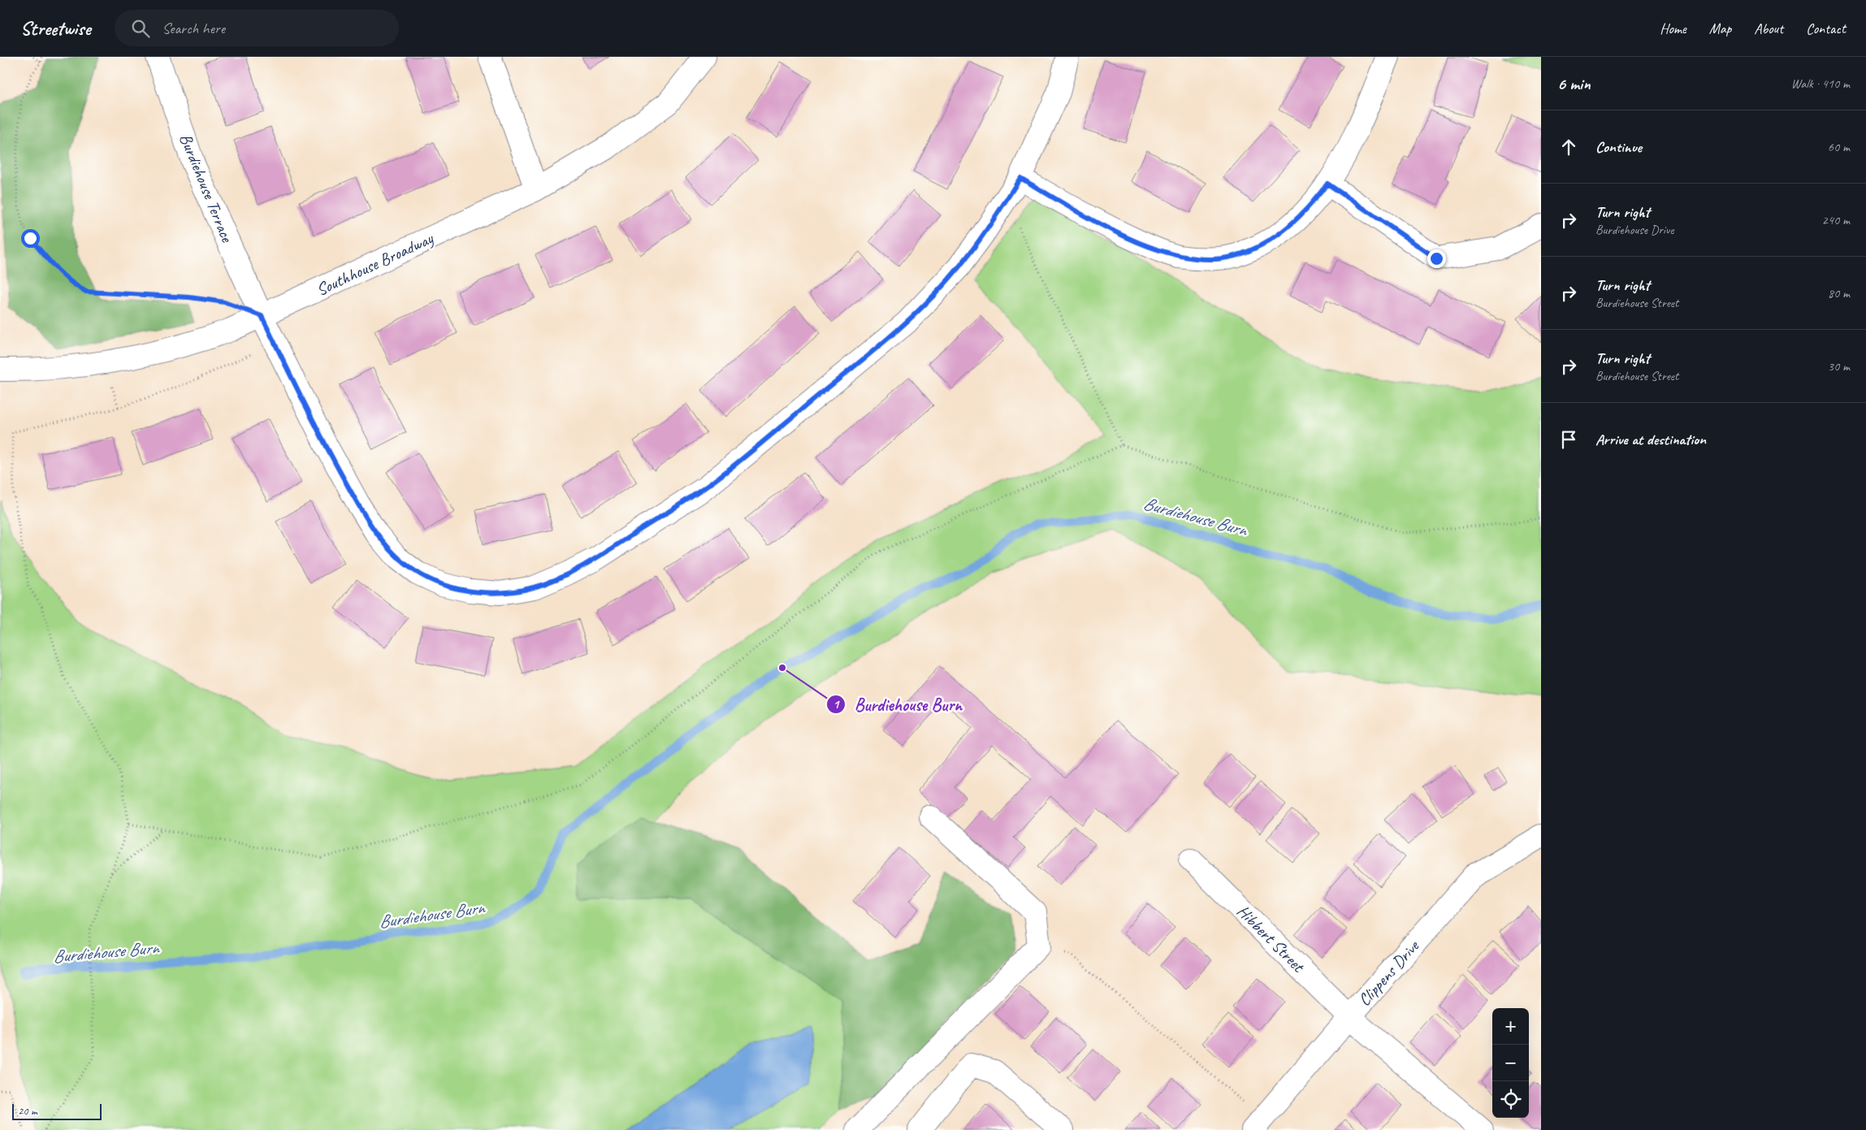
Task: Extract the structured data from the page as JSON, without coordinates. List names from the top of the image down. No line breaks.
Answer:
{"streets":{"street":["Burdiehouse Terrace","Southhouse Broadway","Hibbert Street","Clippens Drive"]},"crossings":[["Burdiehouse Terrace","Southhouse Broadway"],["Hibbert Street","Clippens Drive"]],"water":["Burdiehouse Burn"],"places":["Burdiehouse Burn"],"scale_bar":"20 m","page":{"header":"Streetwise","search":"Search here","nav":["Home","Map","About","Contact"],"heading":["6 min","Walk · 410 m"],"list":[["Continue","60 m"],["Turn right","Burdiehouse Drive","240 m"],["Turn right","Burdiehouse Street","80 m"],["Turn right","Burdiehouse Street","30 m"],"Arrive at destination"],"map_buttons":["+","−"],"scale":"20 m"}}
